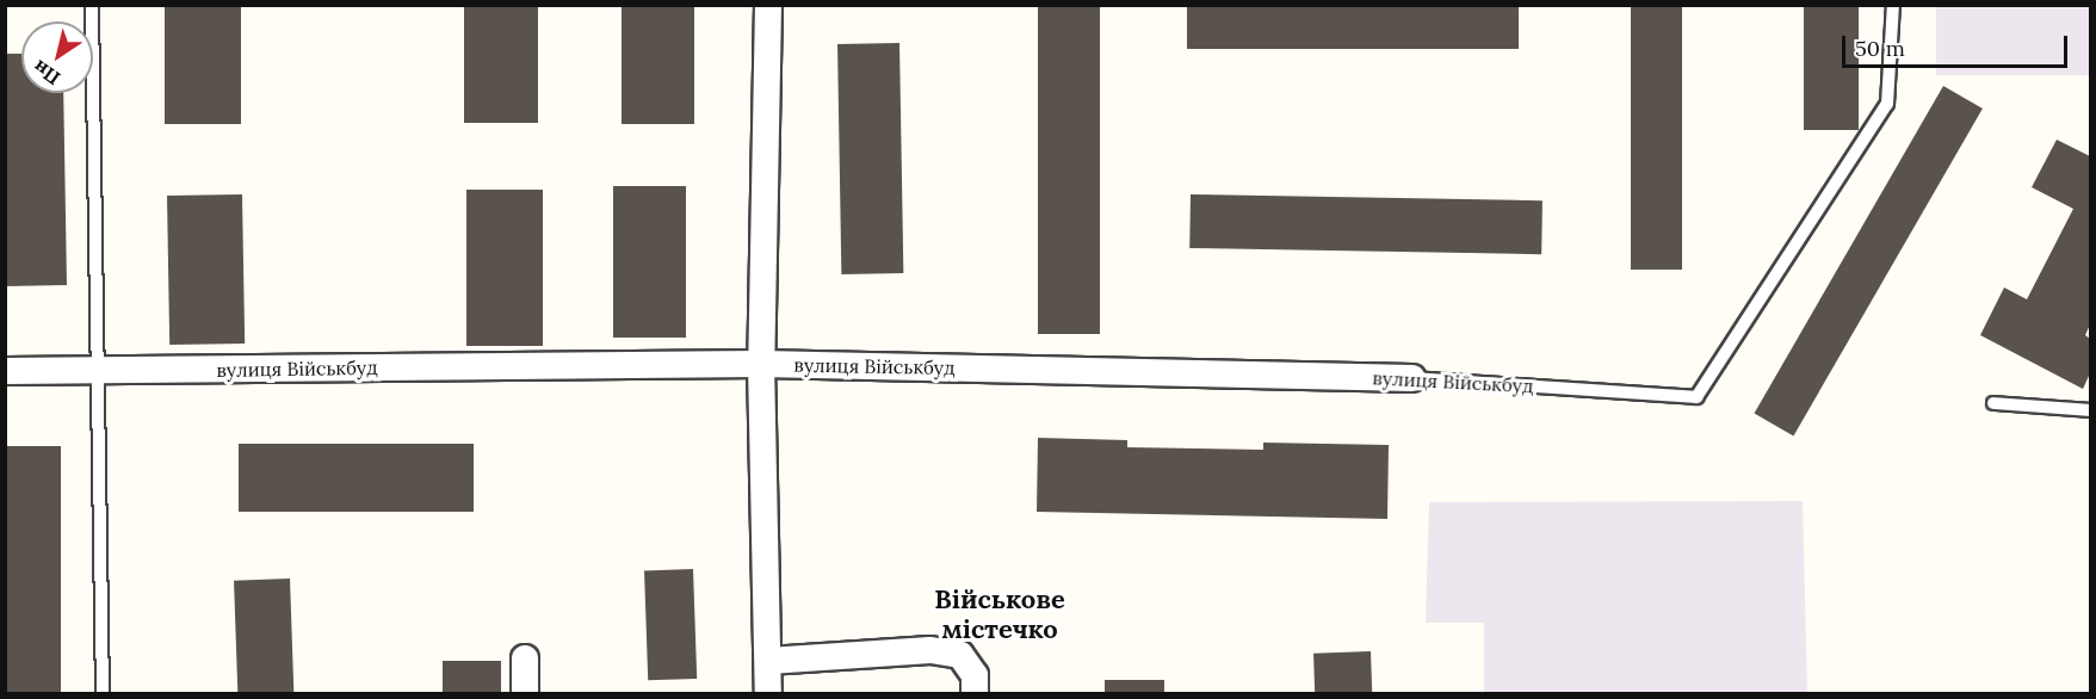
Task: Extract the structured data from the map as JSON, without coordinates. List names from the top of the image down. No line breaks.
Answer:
{"streets":{"street":["вулиця Військбуд"]},"districts":["Військове містечко"],"scale_bar":"50 m","north":"bottom left"}
